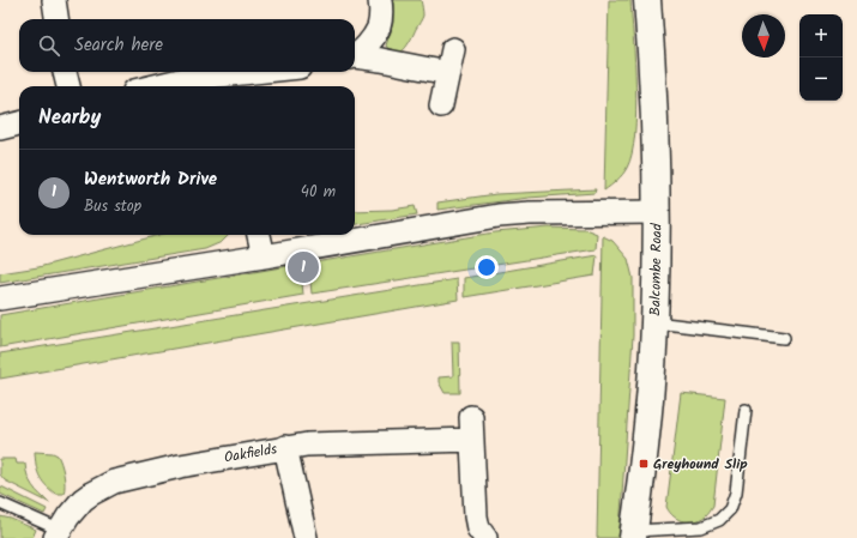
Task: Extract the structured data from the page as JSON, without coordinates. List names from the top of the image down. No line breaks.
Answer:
{"streets":{"main road":["Balcombe Road"],"street":["Oakfields"]},"places":{"transit":["Greyhound Slip"]},"north":"bottom","page":{"map_buttons":["+","−"],"search":"Search here","heading":"Nearby","list":[{"mark":"1","name":"Wentworth Drive","note":"Bus stop","value":"40 m"}],"pins":"1"}}
